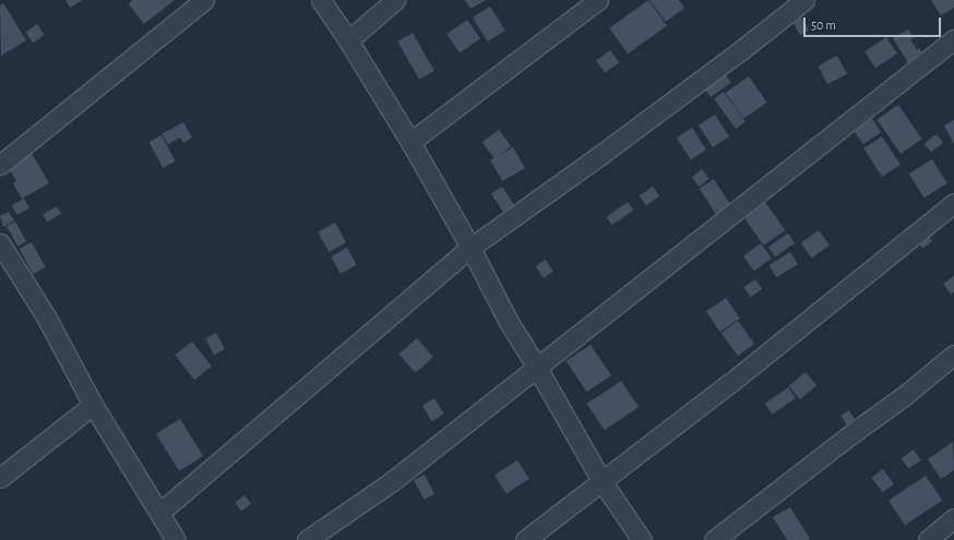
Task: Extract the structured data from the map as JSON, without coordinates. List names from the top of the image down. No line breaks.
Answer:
{"scale_bar":"50 m"}
